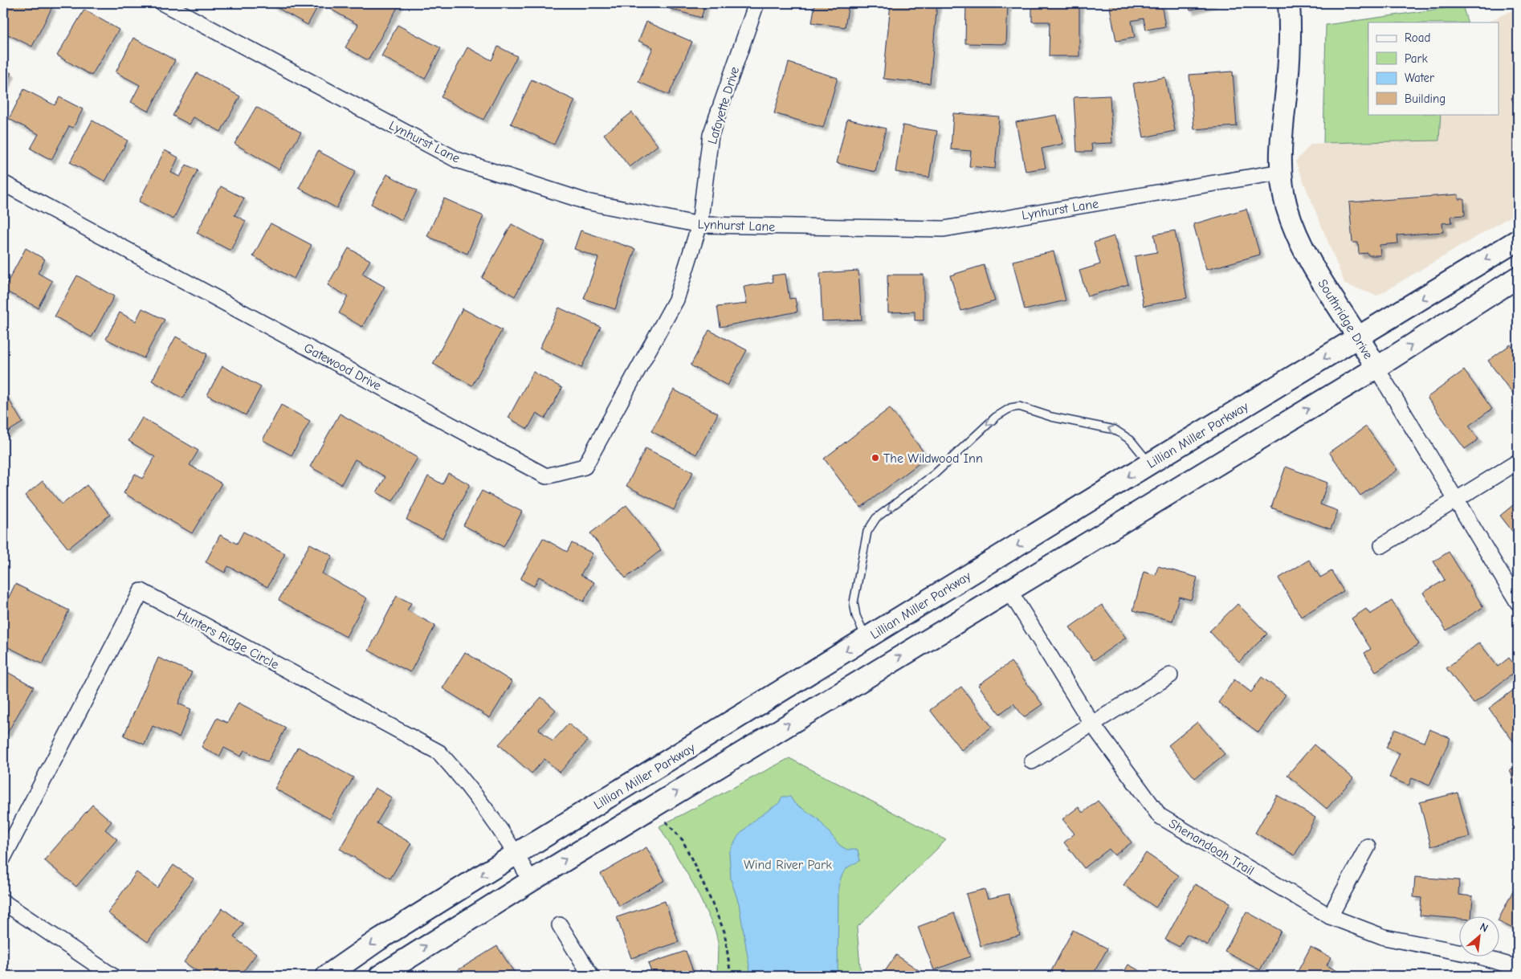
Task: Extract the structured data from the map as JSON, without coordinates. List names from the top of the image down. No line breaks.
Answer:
{"streets":{"main road":["Southridge Drive","Lillian Miller Parkway"],"street":["Lafayette Drive","Lynhurst Lane","Gatewood Drive","Hunters Ridge Circle","Shenandoah Trail"]},"crossings":[["Lafayette Drive","Lynhurst Lane"],["Lafayette Drive","Gatewood Drive"],["Lynhurst Lane","Southridge Drive"],["Southridge Drive","Lillian Miller Parkway"],["Lillian Miller Parkway","Hunters Ridge Circle"]],"parks":["Wind River Park"],"places":["The Wildwood Inn"],"legend":["Road","Park","Water","Building"],"north":"top right"}
